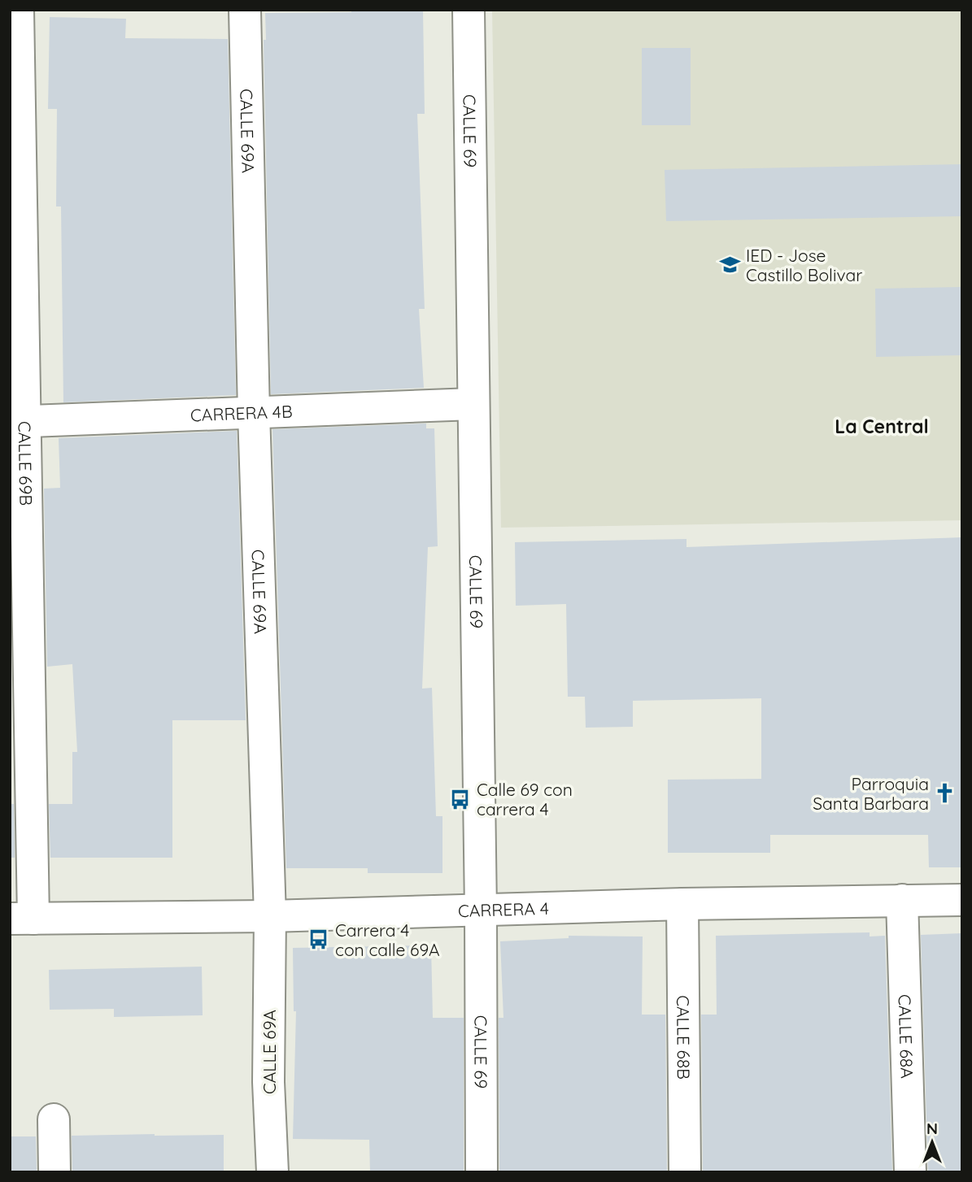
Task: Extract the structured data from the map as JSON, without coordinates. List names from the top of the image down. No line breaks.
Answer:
{"streets":{"street":["CALLE 69A","CALLE 69","CARRERA 4B","CALLE 69B","CARRERA 4","CALLE 68A","CALLE 68B"]},"crossings":[["CALLE 69A","CARRERA 4B"],["CALLE 69A","CARRERA 4"],["CALLE 69","CARRERA 4B"],["CALLE 69","CARRERA 4"],["CARRERA 4B","CALLE 69B"],["CALLE 69B","CARRERA 4"],["CARRERA 4","CALLE 68A"],["CARRERA 4","CALLE 68B"]],"districts":["La Central"],"places":{"school or university":["IED - Jose Castillo Bolivar"],"church":["Parroquia Santa Barbara"],"bus stop":["Calle 69 con carrera 4","Carrera 4 con calle 69A"]},"north":"top"}
